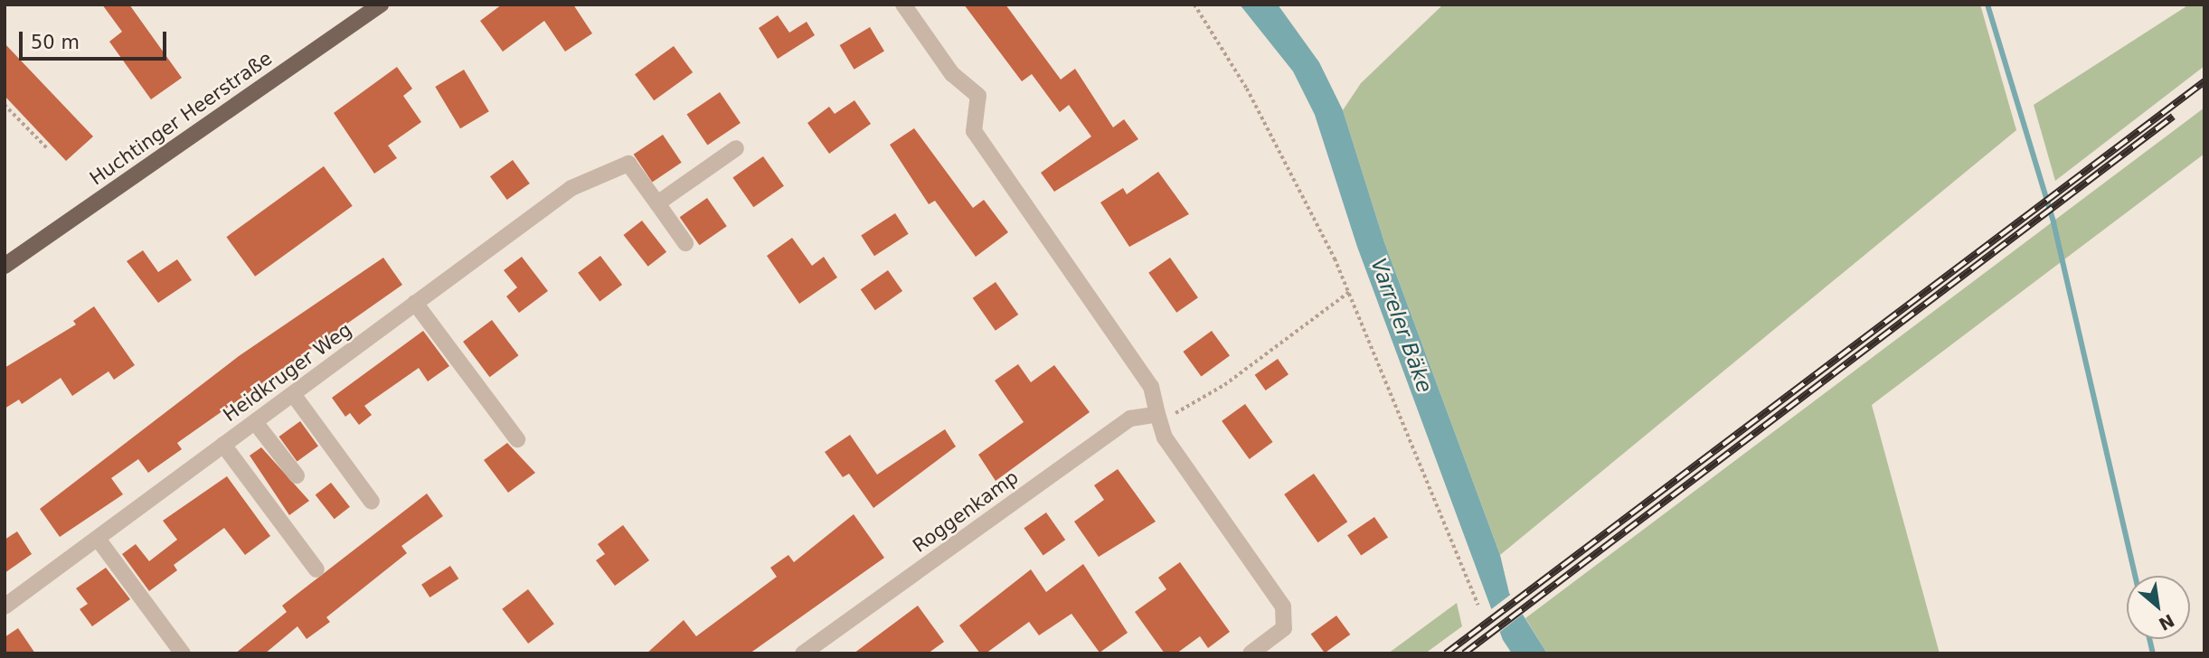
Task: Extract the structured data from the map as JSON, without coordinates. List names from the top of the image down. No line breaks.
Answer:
{"streets":{"main road":["Huchtinger Heerstraße"],"street":["Heidkruger Weg","Roggenkamp"]},"water":["Varreler Bäke"],"scale_bar":"50 m","north":"bottom right"}
